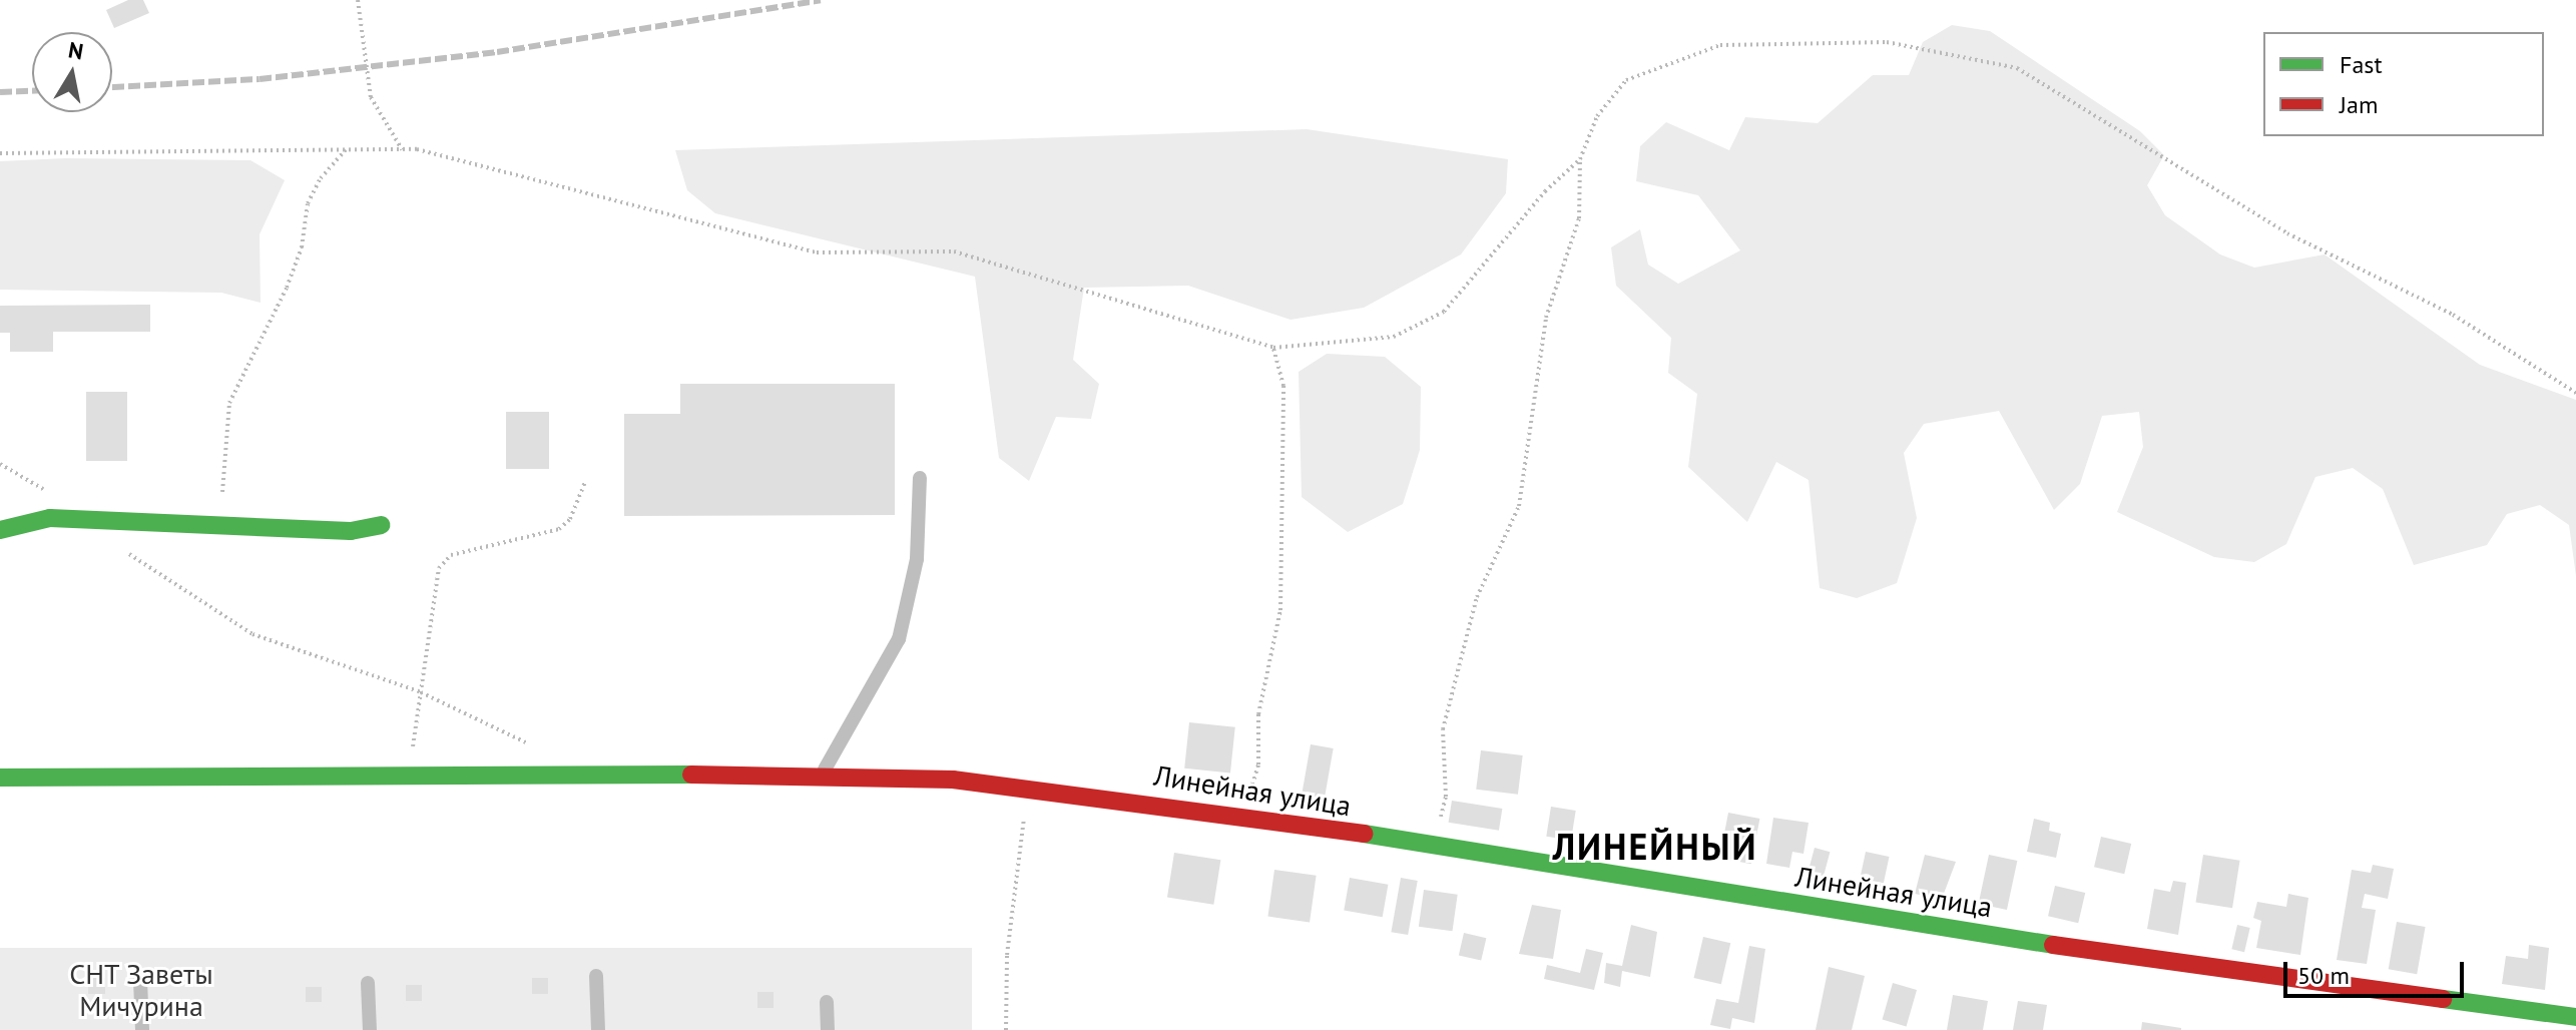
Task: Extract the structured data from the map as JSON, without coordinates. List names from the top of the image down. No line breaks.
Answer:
{"streets":{"street":["Линейная улица"]},"districts":["ЛИНЕЙНЫЙ"],"parks":["СНТ Заветы Мичурина"],"legend":["Fast","Jam"],"scale_bar":"50 m","north":"top"}
